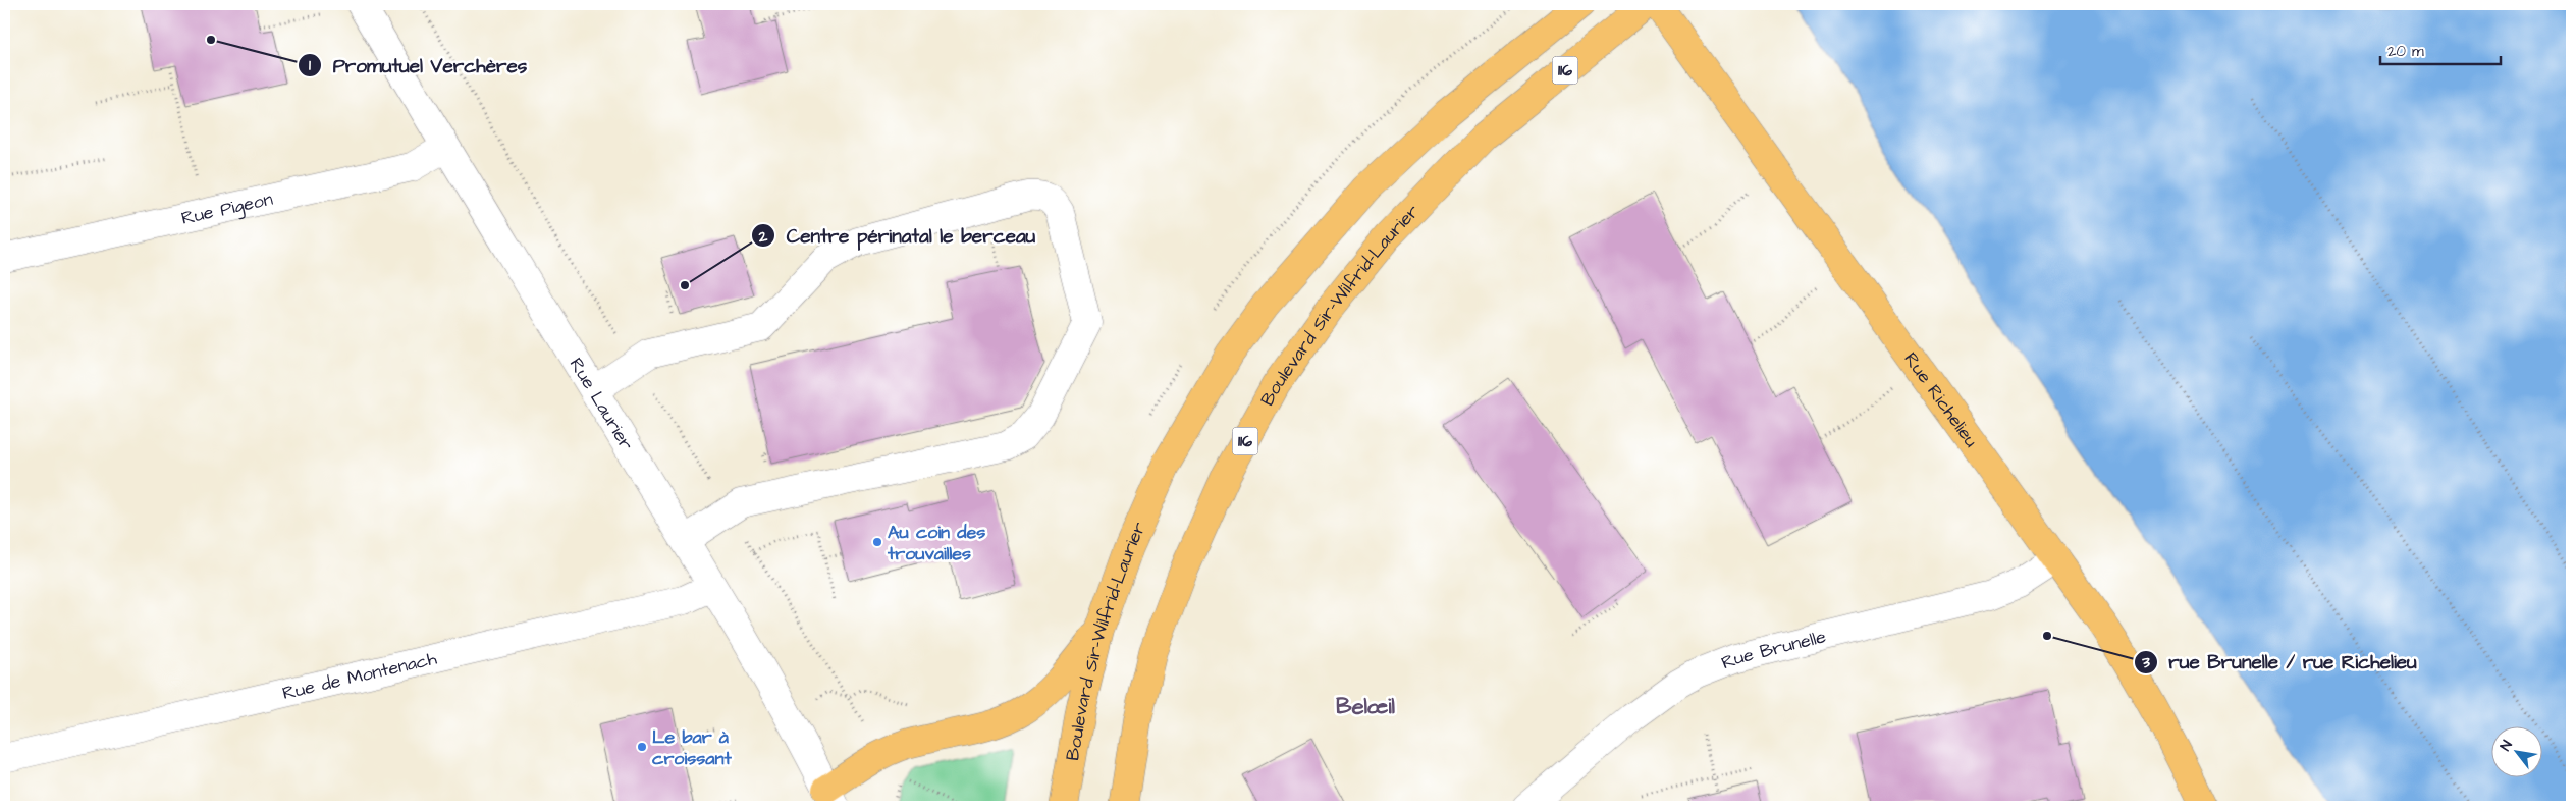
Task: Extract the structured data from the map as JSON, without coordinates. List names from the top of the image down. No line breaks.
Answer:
{"streets":{"main road":["116","Boulevard Sir-Wilfrid-Laurier","Rue Richelieu"],"street":["Rue Pigeon","Rue Laurier","Rue Brunelle","Rue de Montenach"]},"crossings":[["Rue Pigeon","Rue Laurier"],["Rue Richelieu","Rue Brunelle"],["Rue Laurier","Rue de Montenach"]],"districts":["Belœil"],"places":["Promutuel Verchères","Centre périnatal le berceau","Au coin des trouvailles","rue Brunelle / rue Richelieu","Le bar à croissant"],"scale_bar":"20 m","north":"top left"}
